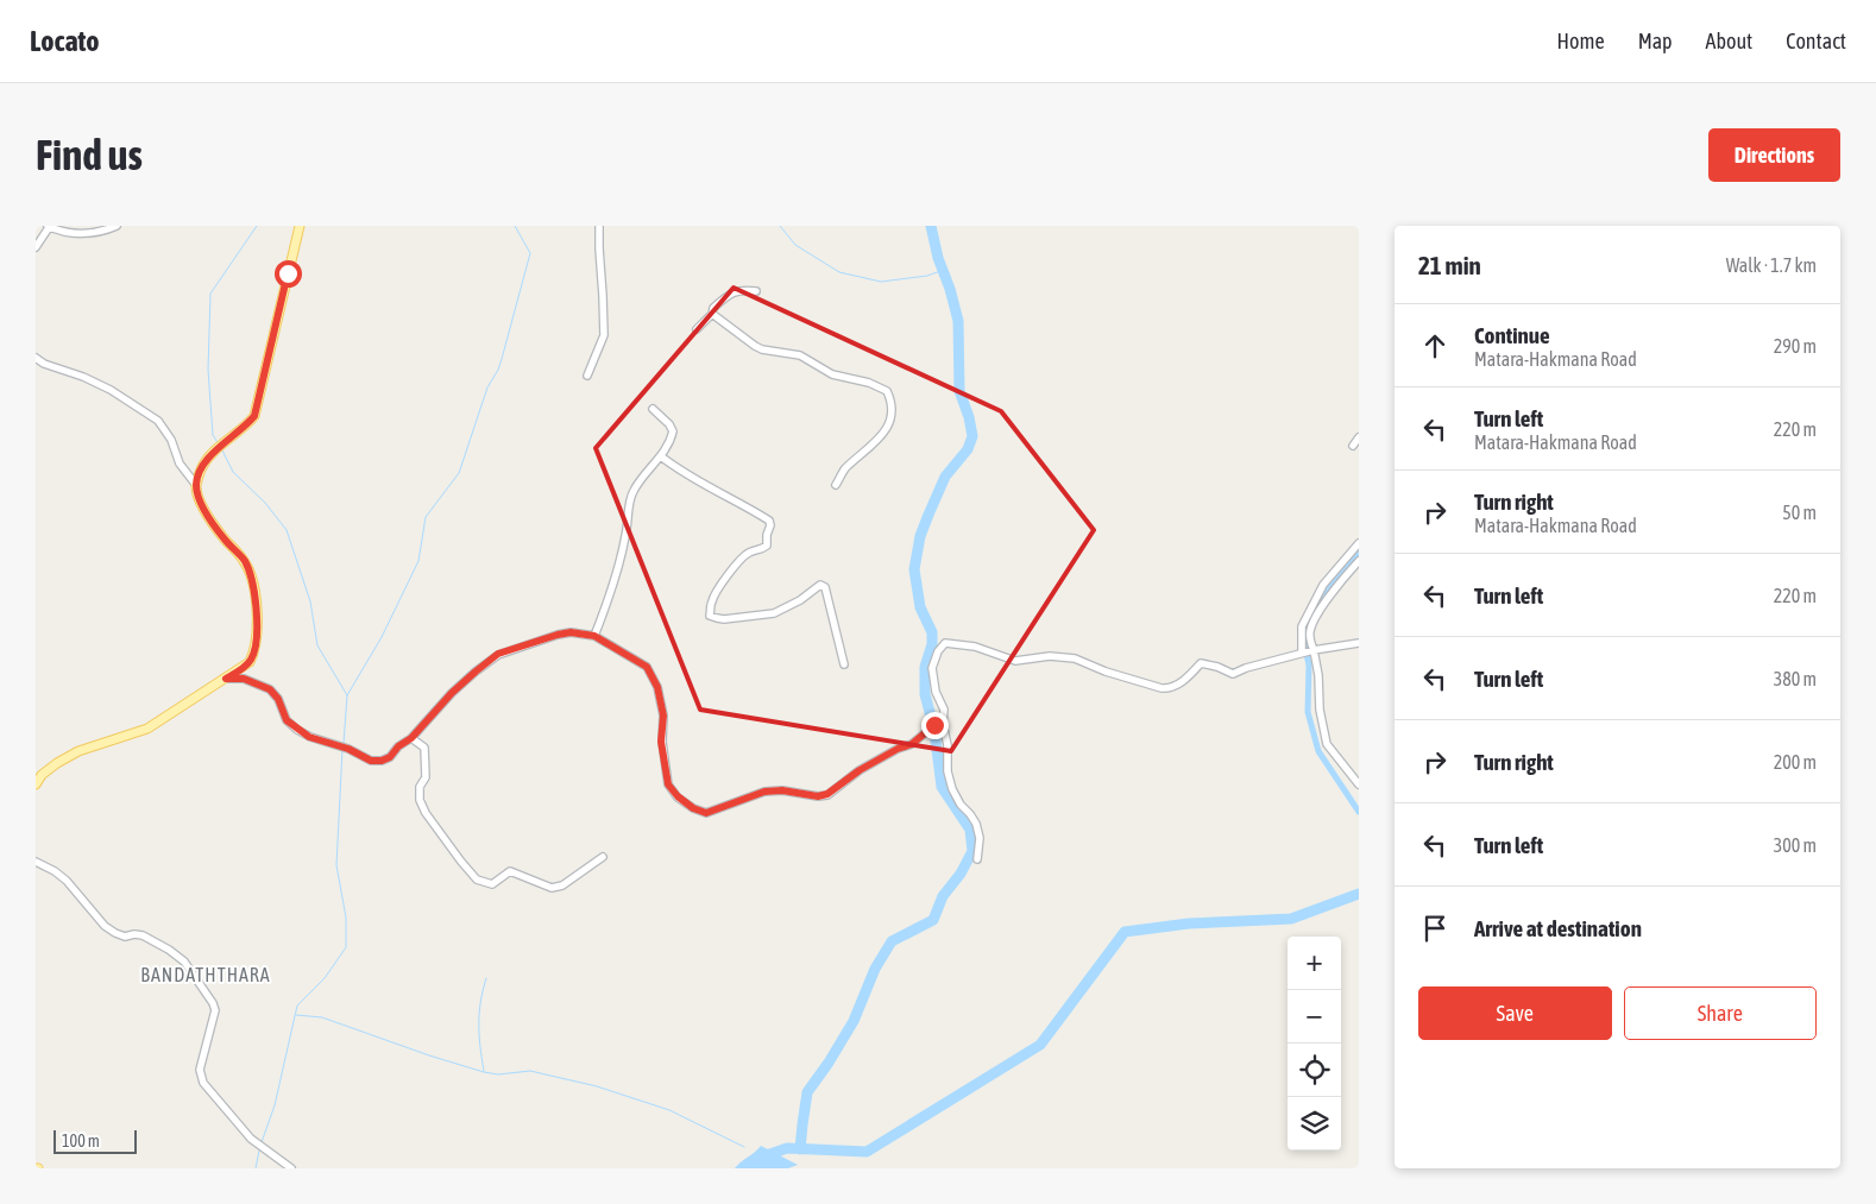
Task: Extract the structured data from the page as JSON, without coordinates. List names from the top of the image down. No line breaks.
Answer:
{"districts":["BANDATHTHARA"],"scale_bar":"100 m","page":{"header":"Locato","nav":["Home","Map","About","Contact"],"buttons":["Directions",["Save","Share"]],"title":"Find us","heading":["21 min","Walk · 1.7 km"],"list":[["Continue","Matara-Hakmana Road","290 m"],["Turn left","Matara-Hakmana Road","220 m"],["Turn right","Matara-Hakmana Road","50 m"],["Turn left","220 m"],["Turn left","380 m"],["Turn right","200 m"],["Turn left","300 m"],"Arrive at destination"],"map_buttons":["+","−"],"scale":"100 m"}}
